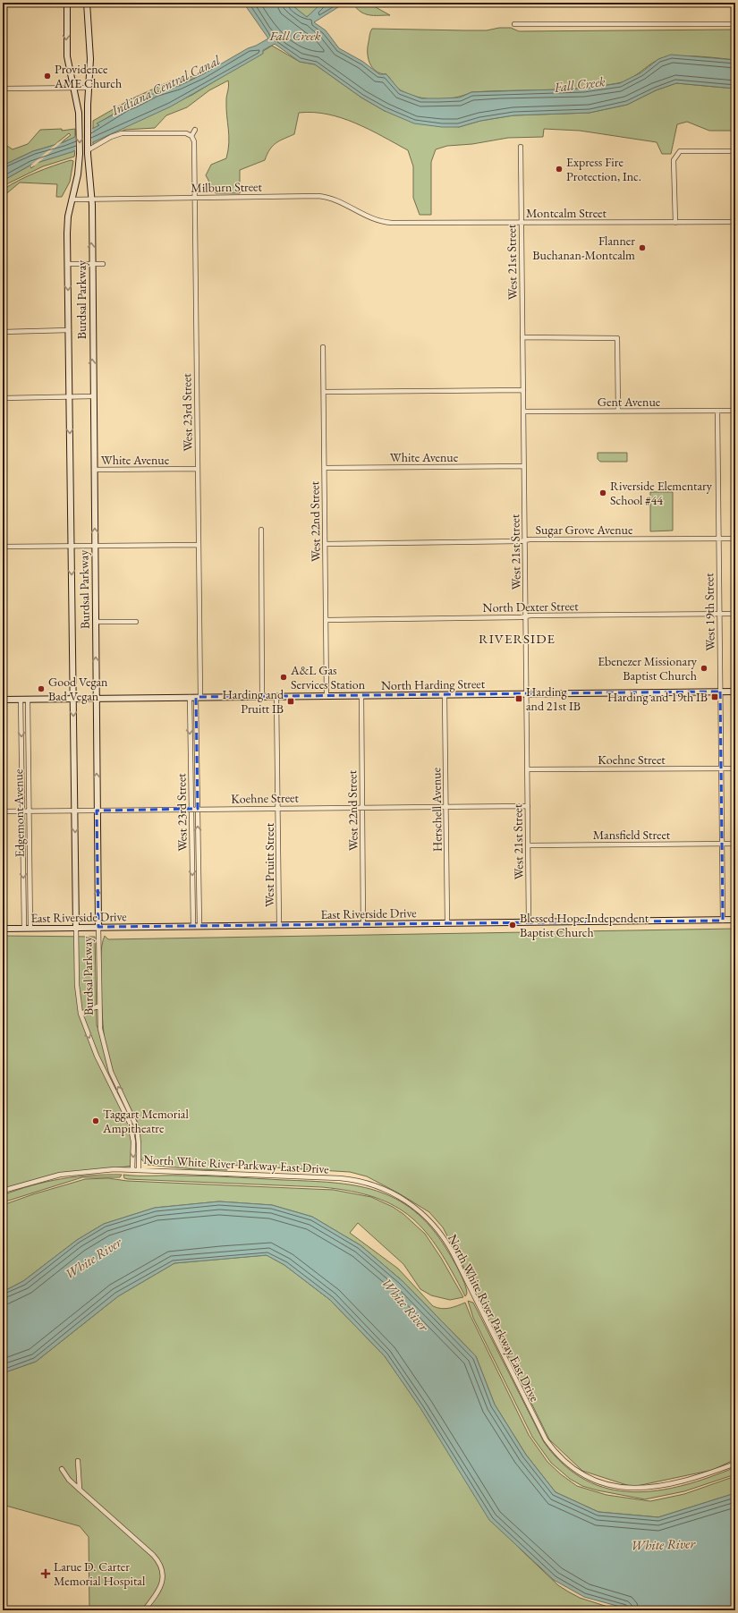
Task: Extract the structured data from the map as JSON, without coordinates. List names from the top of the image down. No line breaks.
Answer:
{"streets":{"street":["Milburn Street","Montcalm Street","West 21st Street","Burdsal Parkway","Gent Avenue","West 23rd Street","White Avenue","West 22nd Street","Sugar Grove Avenue","North Dexter Street","West 19th Street","North Harding Street","Koehne Street","Herschell Avenue","Edgemont Avenue","Mansfield Street","West Pruitt Street","East Riverside Drive","North White River Parkway East Drive"]},"crossings":[["Milburn Street","Montcalm Street"],["Milburn Street","Burdsal Parkway"],["Milburn Street","West 23rd Street"],["Montcalm Street","West 21st Street"],["West 21st Street","Gent Avenue"],["West 21st Street","White Avenue"],["West 21st Street","Sugar Grove Avenue"],["West 21st Street","North Dexter Street"],["West 21st Street","North Harding Street"],["West 21st Street","Koehne Street"],["West 21st Street","Mansfield Street"],["West 21st Street","East Riverside Drive"],["Burdsal Parkway","White Avenue"],["Burdsal Parkway","North Harding Street"],["Burdsal Parkway","Koehne Street"],["Burdsal Parkway","East Riverside Drive"],["Burdsal Parkway","North White River Parkway East Drive"],["Gent Avenue","West 19th Street"],["West 23rd Street","White Avenue"],["West 23rd Street","North Harding Street"],["West 23rd Street","Koehne Street"],["West 23rd Street","East Riverside Drive"],["White Avenue","West 22nd Street"],["West 22nd Street","Sugar Grove Avenue"],["West 22nd Street","North Dexter Street"],["West 22nd Street","North Harding Street"],["West 22nd Street","Koehne Street"],["West 22nd Street","East Riverside Drive"],["Sugar Grove Avenue","West 19th Street"],["North Dexter Street","West 19th Street"],["West 19th Street","North Harding Street"],["West 19th Street","Koehne Street"],["West 19th Street","Mansfield Street"],["West 19th Street","East Riverside Drive"],["North Harding Street","Herschell Avenue"],["North Harding Street","Edgemont Avenue"],["North Harding Street","West Pruitt Street"],["Koehne Street","Herschell Avenue"],["Koehne Street","Edgemont Avenue"],["Koehne Street","West Pruitt Street"],["Herschell Avenue","East Riverside Drive"],["Edgemont Avenue","East Riverside Drive"],["West Pruitt Street","East Riverside Drive"]],"districts":["RIVERSIDE"],"water":["Fall Creek","Indiana Central Canal","White River"],"places":{"other":["Providence AME Church","Express Fire Protection, Inc.","Flanner Buchanan-Montcalm","Riverside Elementary School #44","Ebenezer Missionary Baptist Church","A&L Gas Services Station","Good Vegan Bad Vegan","Blessed Hope Independent Baptist Church","Taggart Memorial Ampitheatre"],"transit":["Harding and 19th IB","Harding and 21st IB","Harding and Pruitt IB"],"health":["Larue D. Carter Memorial Hospital"]}}
